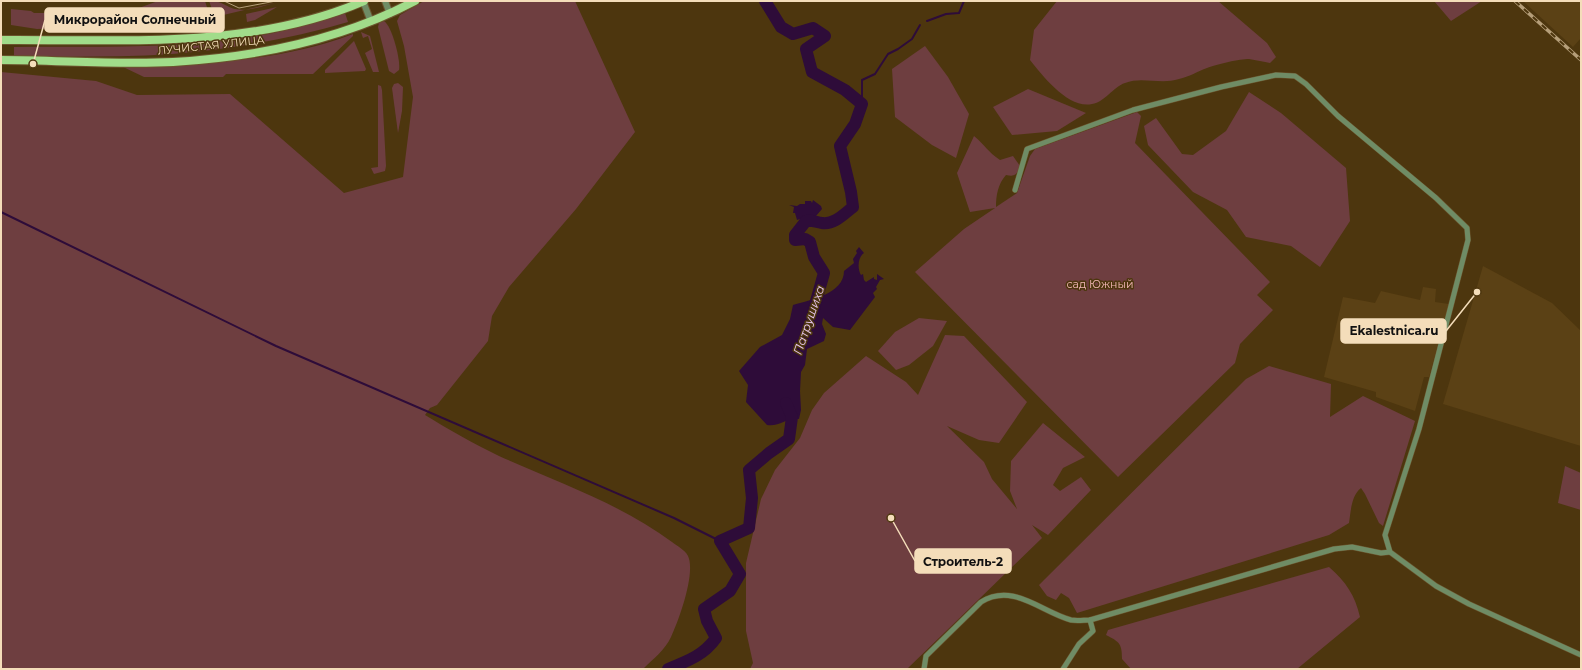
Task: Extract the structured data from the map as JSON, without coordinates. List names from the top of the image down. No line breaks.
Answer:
{"streets":{"main road":["ЛУЧИСТАЯ УЛИЦА"]},"water":["Патрушиха"],"parks":["сад Южный"],"places":["Микрорайон Солнечный","Ekalestnica.ru","Строитель-2"]}
